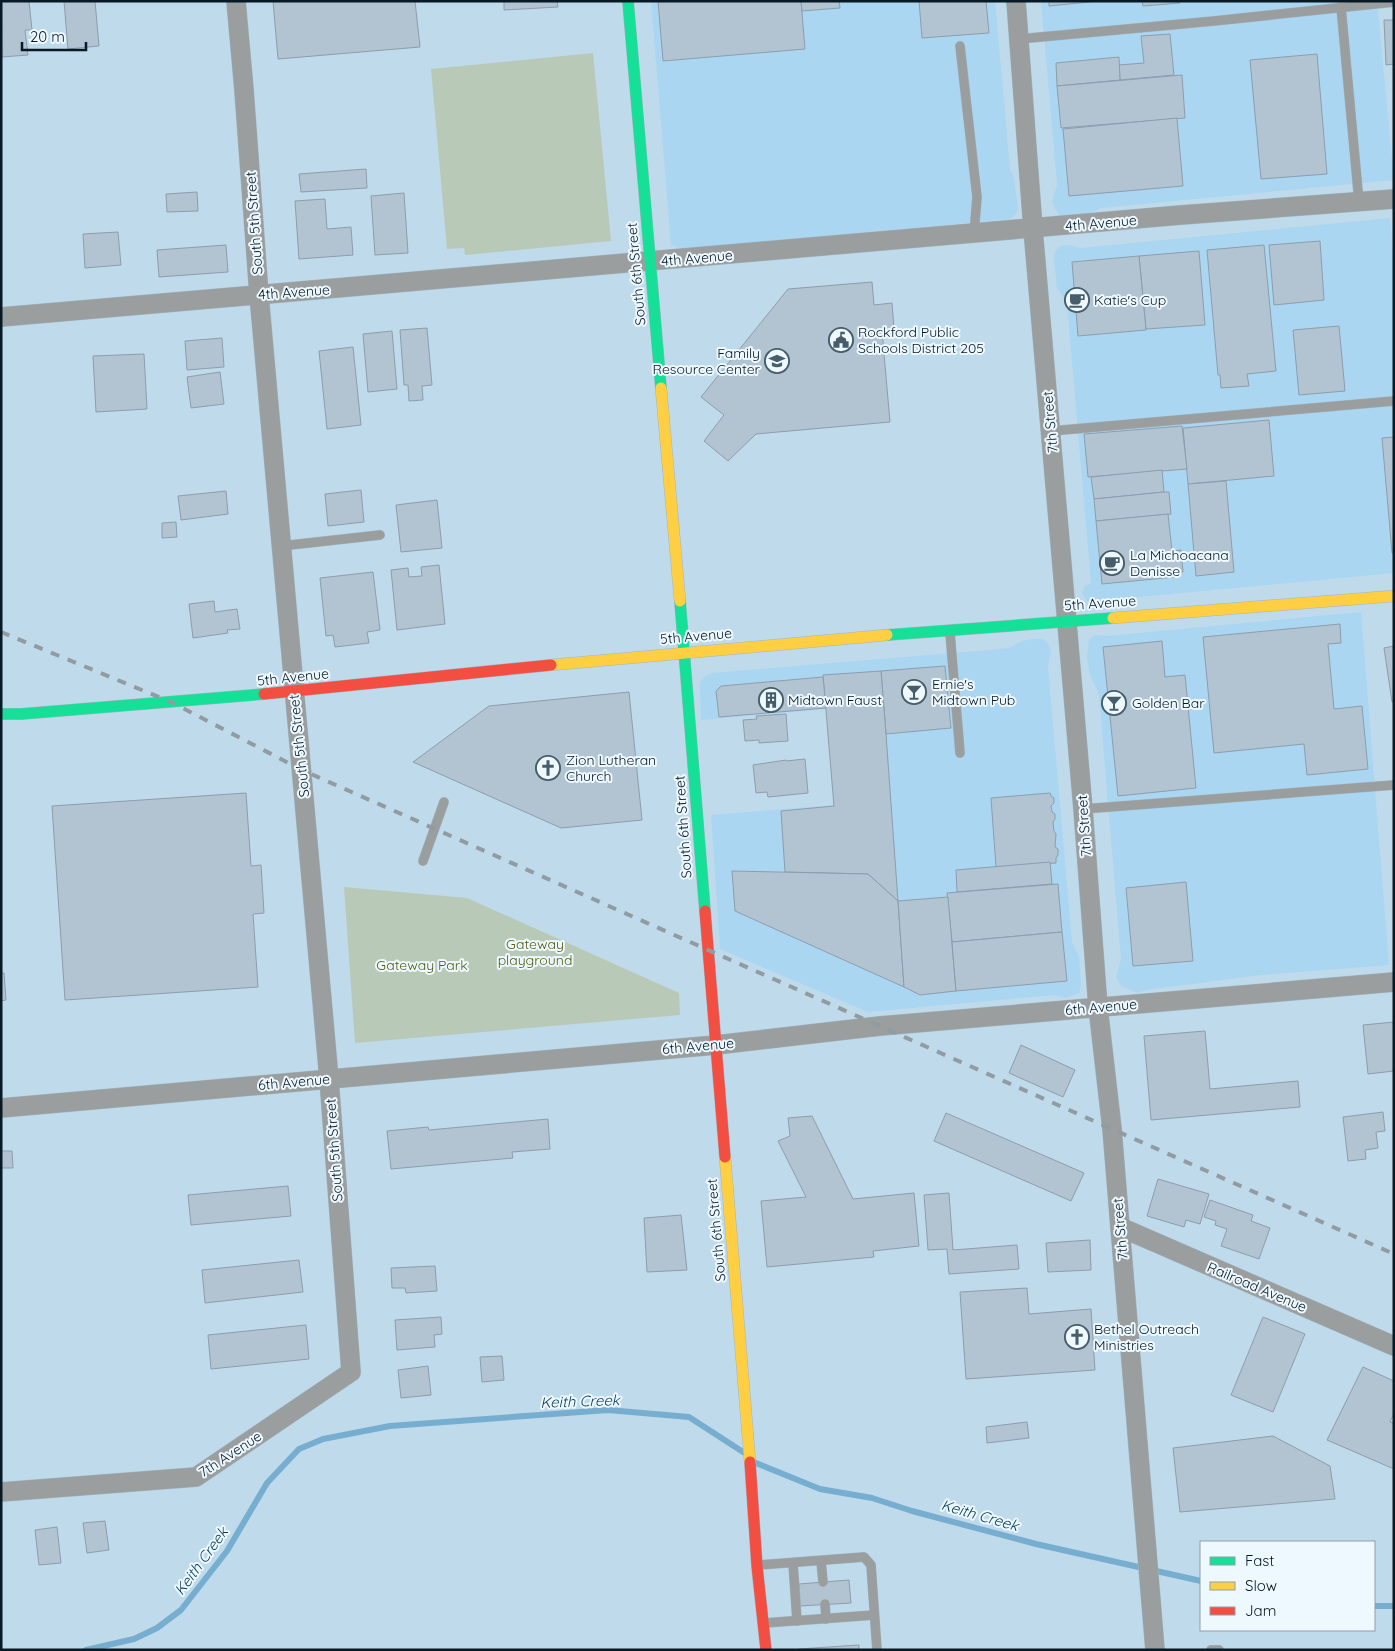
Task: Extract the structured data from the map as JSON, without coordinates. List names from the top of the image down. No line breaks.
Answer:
{"streets":{"street":["South 5th Street","4th Avenue","South 6th Street","7th Street","5th Avenue","6th Avenue","Railroad Avenue","7th Avenue"]},"crossings":[["South 5th Street","4th Avenue"],["South 5th Street","5th Avenue"],["South 5th Street","6th Avenue"],["South 5th Street","7th Avenue"],["4th Avenue","South 6th Street"],["4th Avenue","7th Street"],["South 6th Street","5th Avenue"],["South 6th Street","6th Avenue"],["7th Street","5th Avenue"],["7th Street","6th Avenue"],["7th Street","Railroad Avenue"]],"water":["Keith Creek"],"parks":["Gateway playground","Gateway Park"],"places":{"cafe":["Katie's Cup","La Michoacana Denisse"],"public building":["Rockford Public Schools District 205"],"school or university":["Family Resource Center"],"bar":["Ernie's Midtown Pub","Golden Bar"],"building":["Midtown Faust"],"church":["Zion Lutheran Church","Bethel Outreach Ministries"]},"legend":["Fast","Slow","Jam"],"scale_bar":"20 m"}
